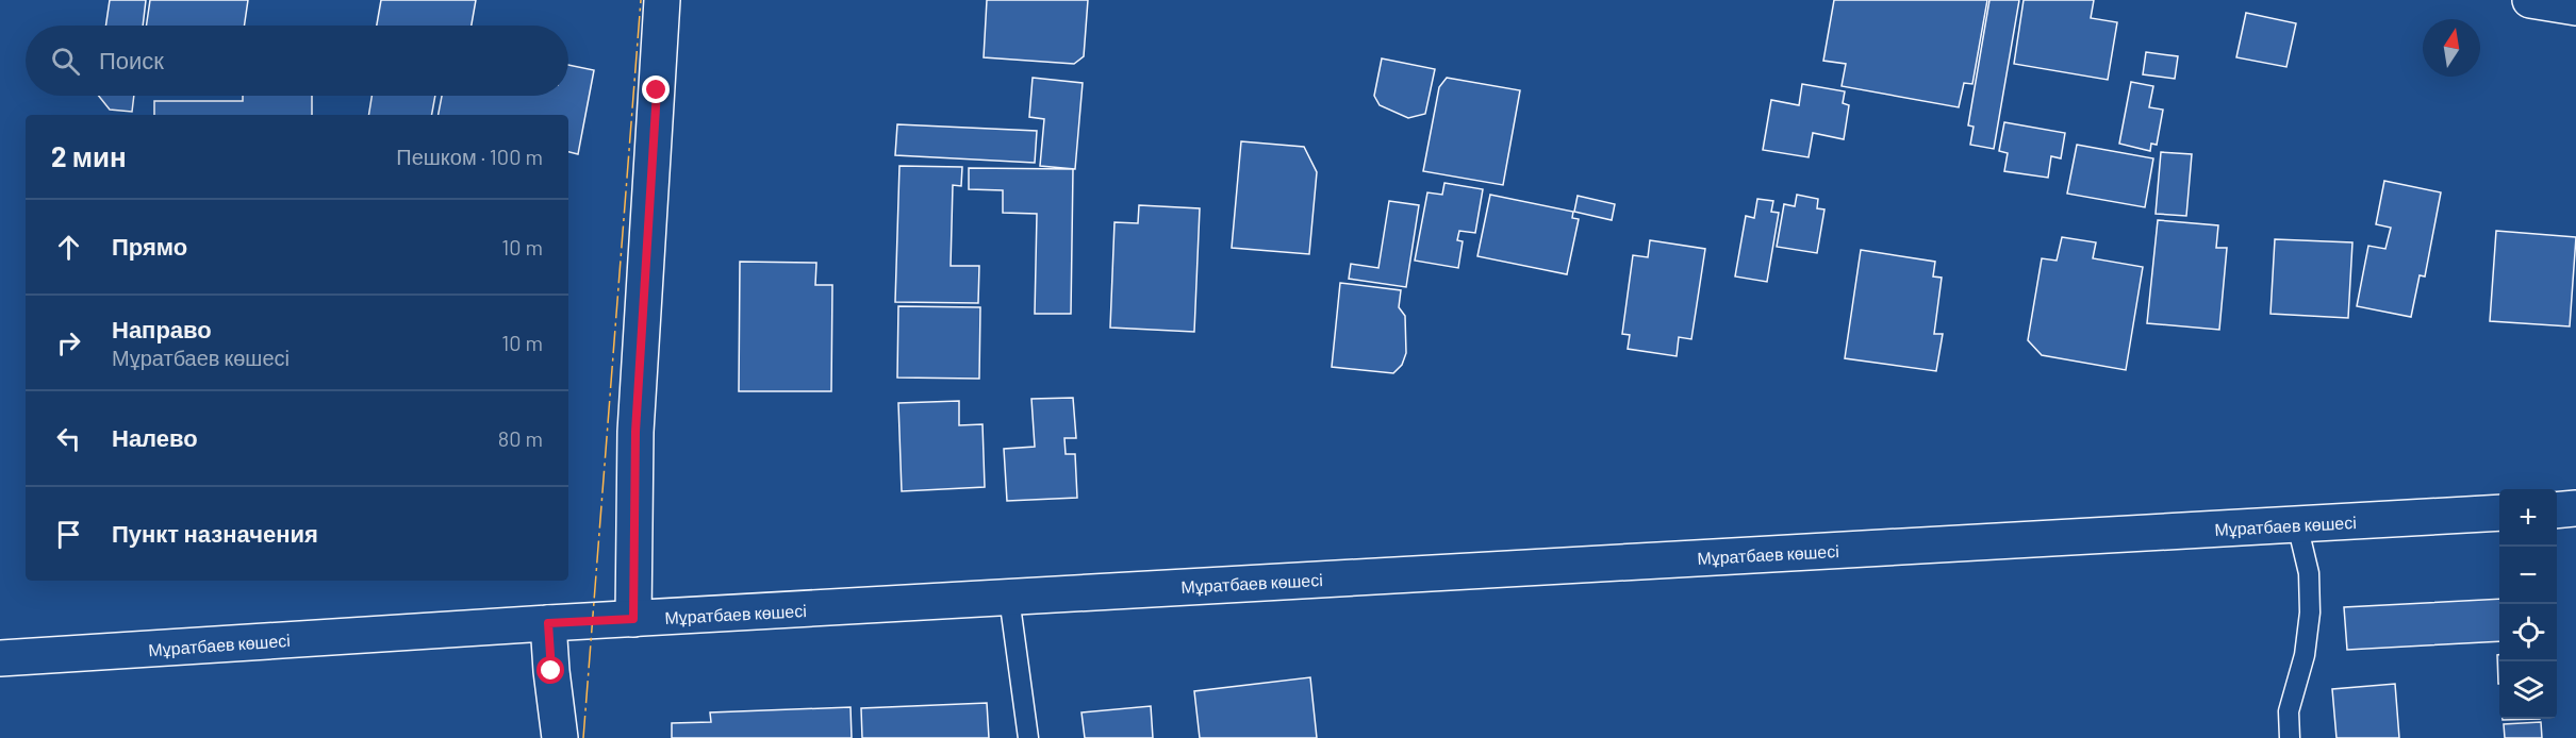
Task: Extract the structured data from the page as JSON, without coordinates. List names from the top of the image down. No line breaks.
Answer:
{"streets":{"street":["Мұратбаев көшесі"]},"north":"top","page":{"search":"Поиск","heading":["2 мин","Пешком · 100 m"],"list":[["Прямо","10 m"],["Направо","Мұратбаев көшесі","10 m"],["Налево","80 m"],"Пункт назначения"],"map_buttons":["+","−"]}}
